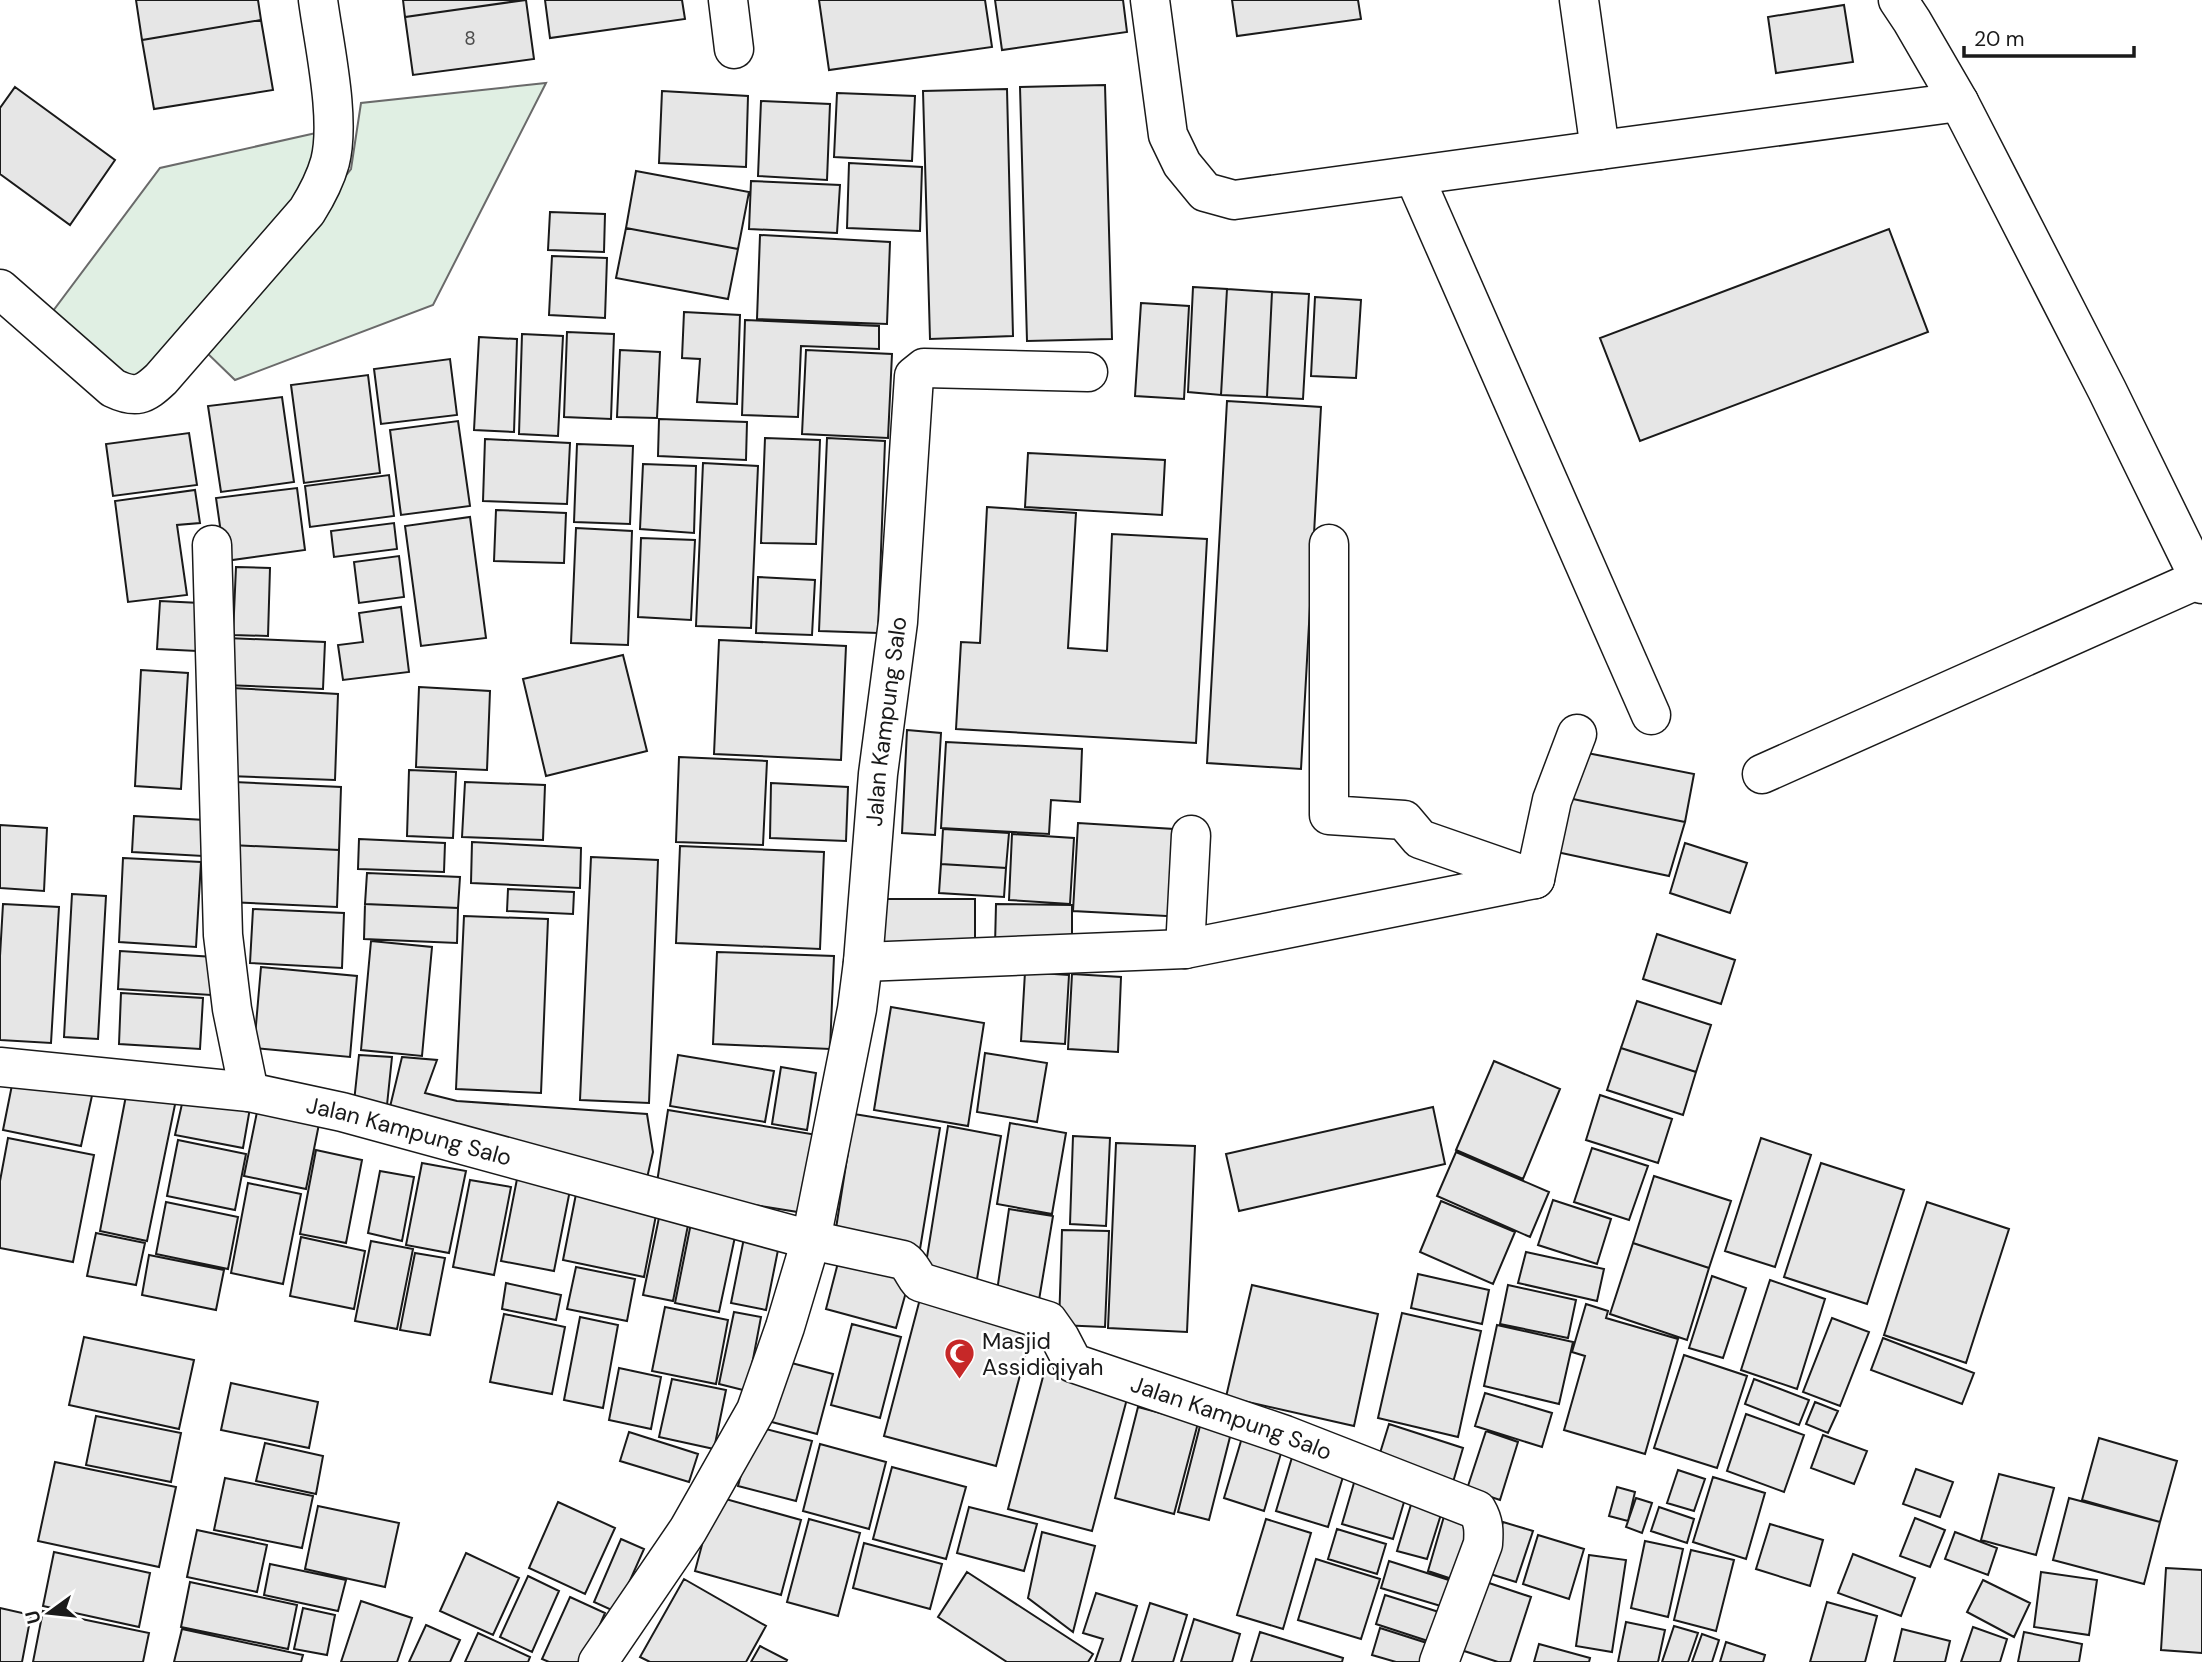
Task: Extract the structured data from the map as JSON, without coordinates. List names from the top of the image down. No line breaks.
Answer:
{"streets":{"street":["Jalan Kampung Salo"]},"places":{"mosque":["Masjid Assidiqiyah"]},"house_numbers":["8"],"scale_bar":"20 m","north":"left"}
